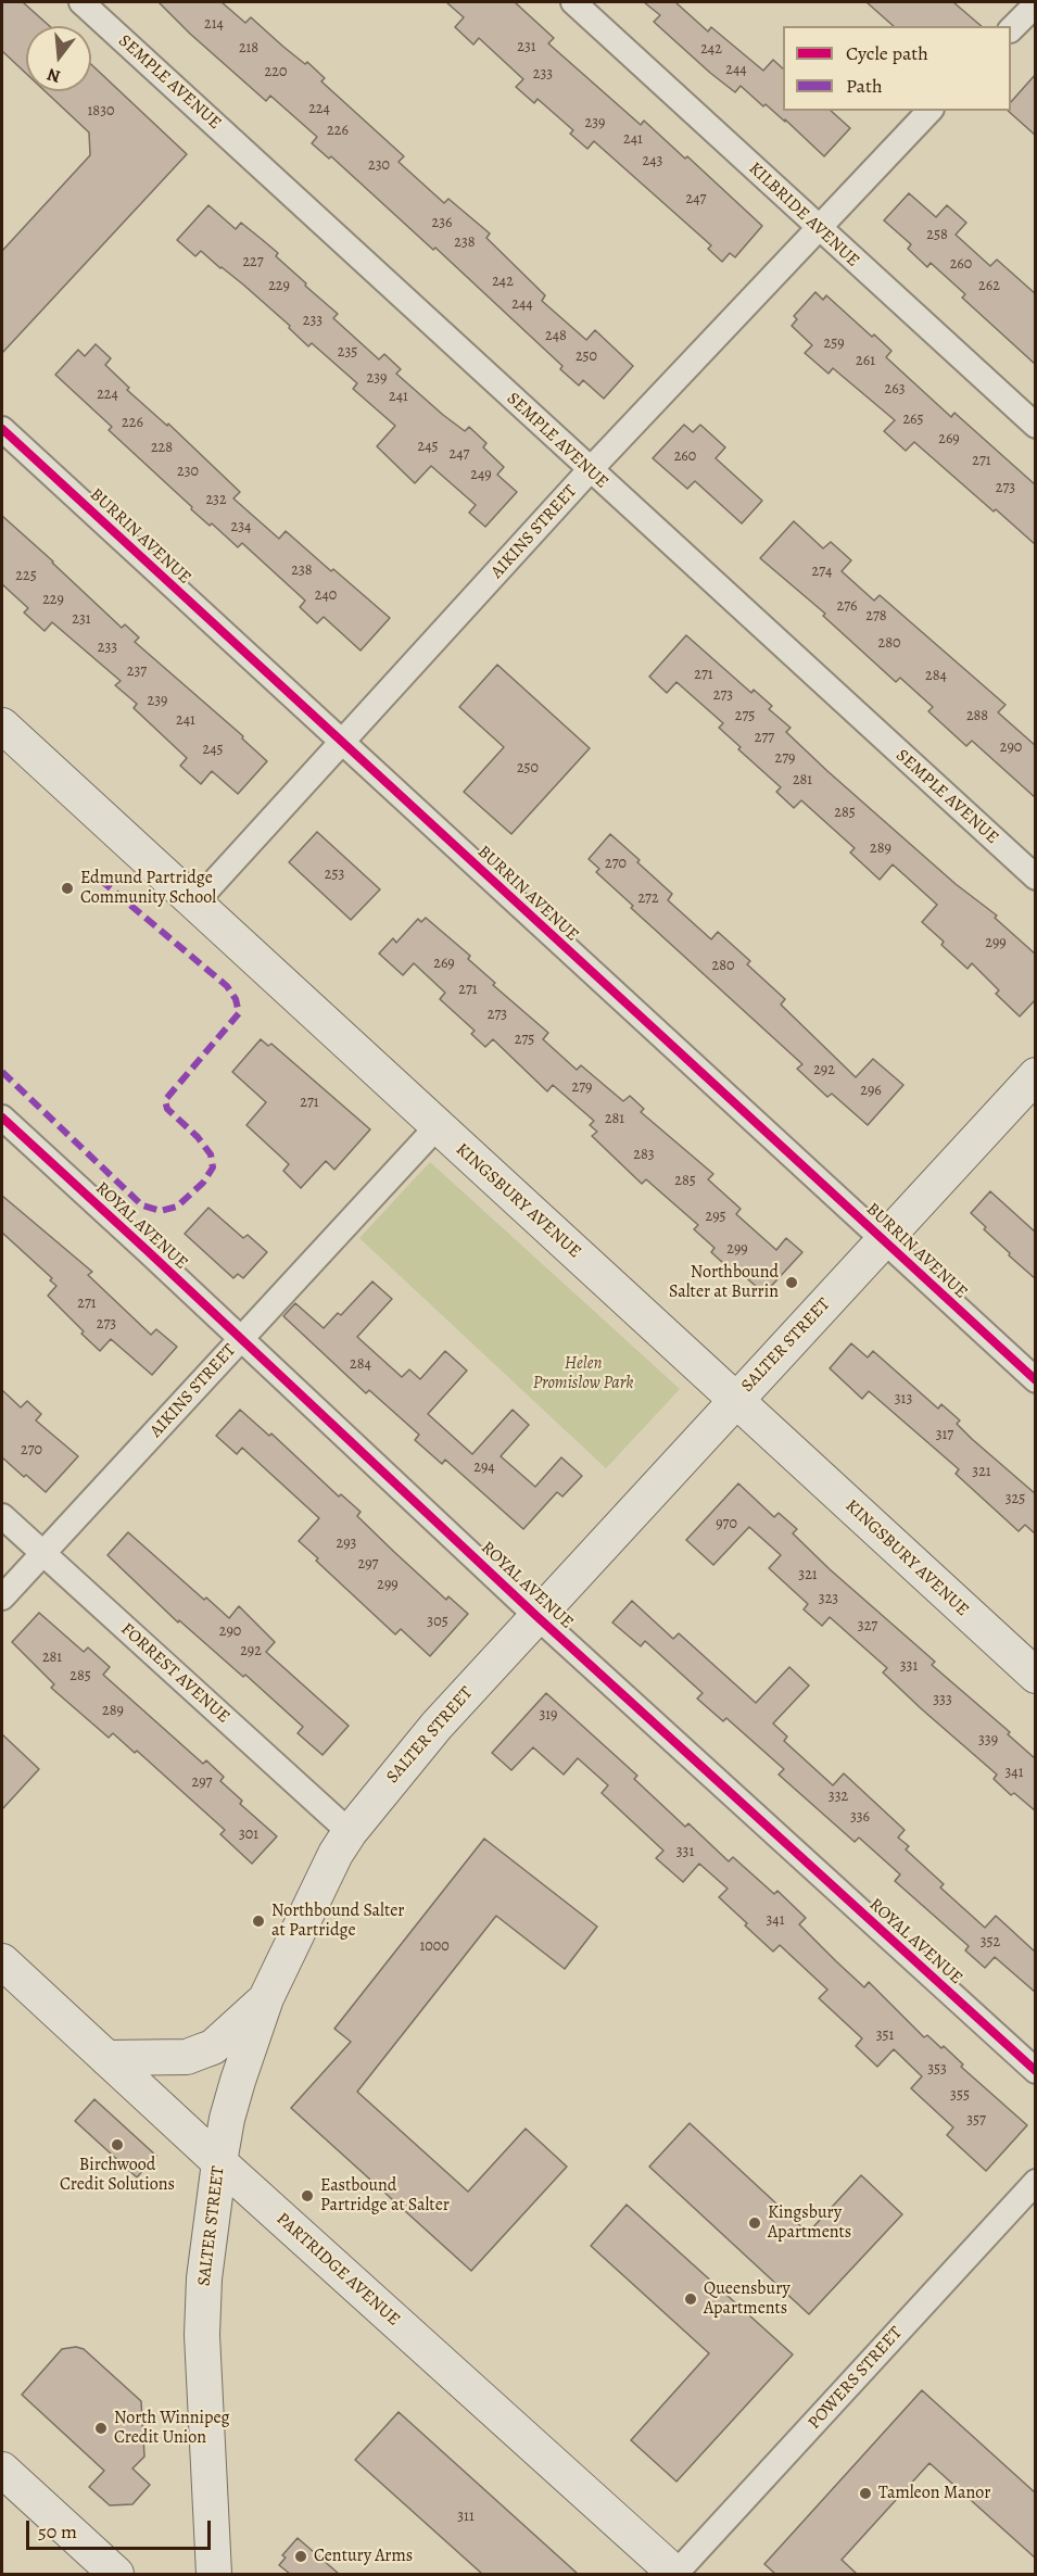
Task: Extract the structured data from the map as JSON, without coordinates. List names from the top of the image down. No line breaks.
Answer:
{"streets":{"main road":["KINGSBURY AVENUE","SALTER STREET","PARTRIDGE AVENUE"],"street":["SEMPLE AVENUE","KILBRIDE AVENUE","AIKINS STREET","BURRIN AVENUE","ROYAL AVENUE","FORREST AVENUE","POWERS STREET"]},"crossings":[["SEMPLE AVENUE","AIKINS STREET"],["KILBRIDE AVENUE","AIKINS STREET"],["AIKINS STREET","BURRIN AVENUE"],["AIKINS STREET","KINGSBURY AVENUE"],["AIKINS STREET","ROYAL AVENUE"],["AIKINS STREET","FORREST AVENUE"],["BURRIN AVENUE","SALTER STREET"],["KINGSBURY AVENUE","SALTER STREET"],["ROYAL AVENUE","SALTER STREET"],["SALTER STREET","FORREST AVENUE"],["SALTER STREET","PARTRIDGE AVENUE"],["PARTRIDGE AVENUE","POWERS STREET"]],"parks":["Helen Promislow Park"],"places":["Edmund Partridge Community School","Northbound Salter at Burrin","Northbound Salter at Partridge","Birchwood Credit Solutions","Eastbound Partridge at Salter","Kingsbury Apartments","Queensbury Apartments","North Winnipeg Credit Union","Tamleon Manor","Century Arms"],"house_numbers":["214","231","218","242","244","220","233","224","1830","239","226","241","243","230","247","236","258","238","227","260","242","229","262","244","233","248","259","235","250","261","239","263","224","241","265","226","269","245","228","247","260","271","230","249","273","232","234","238","274","225","240","229","276","278","231","280","233","237","271","284","273","239","275","288","241","277","290","245","279","250","281","285","289","270","253","272","299","269","280","271","273","275","292","279","296","271","281","283","285","295","299","271","273","284","313","317","270","294","321","325","970","293","297","321","299","323","305","327","290","292","281","331","285","333","289","319","339","341","297","332","336","301","331","341","352","1000","351","353","355","357","311"],"legend":["Cycle path","Path"],"scale_bar":"50 m","north":"bottom"}
